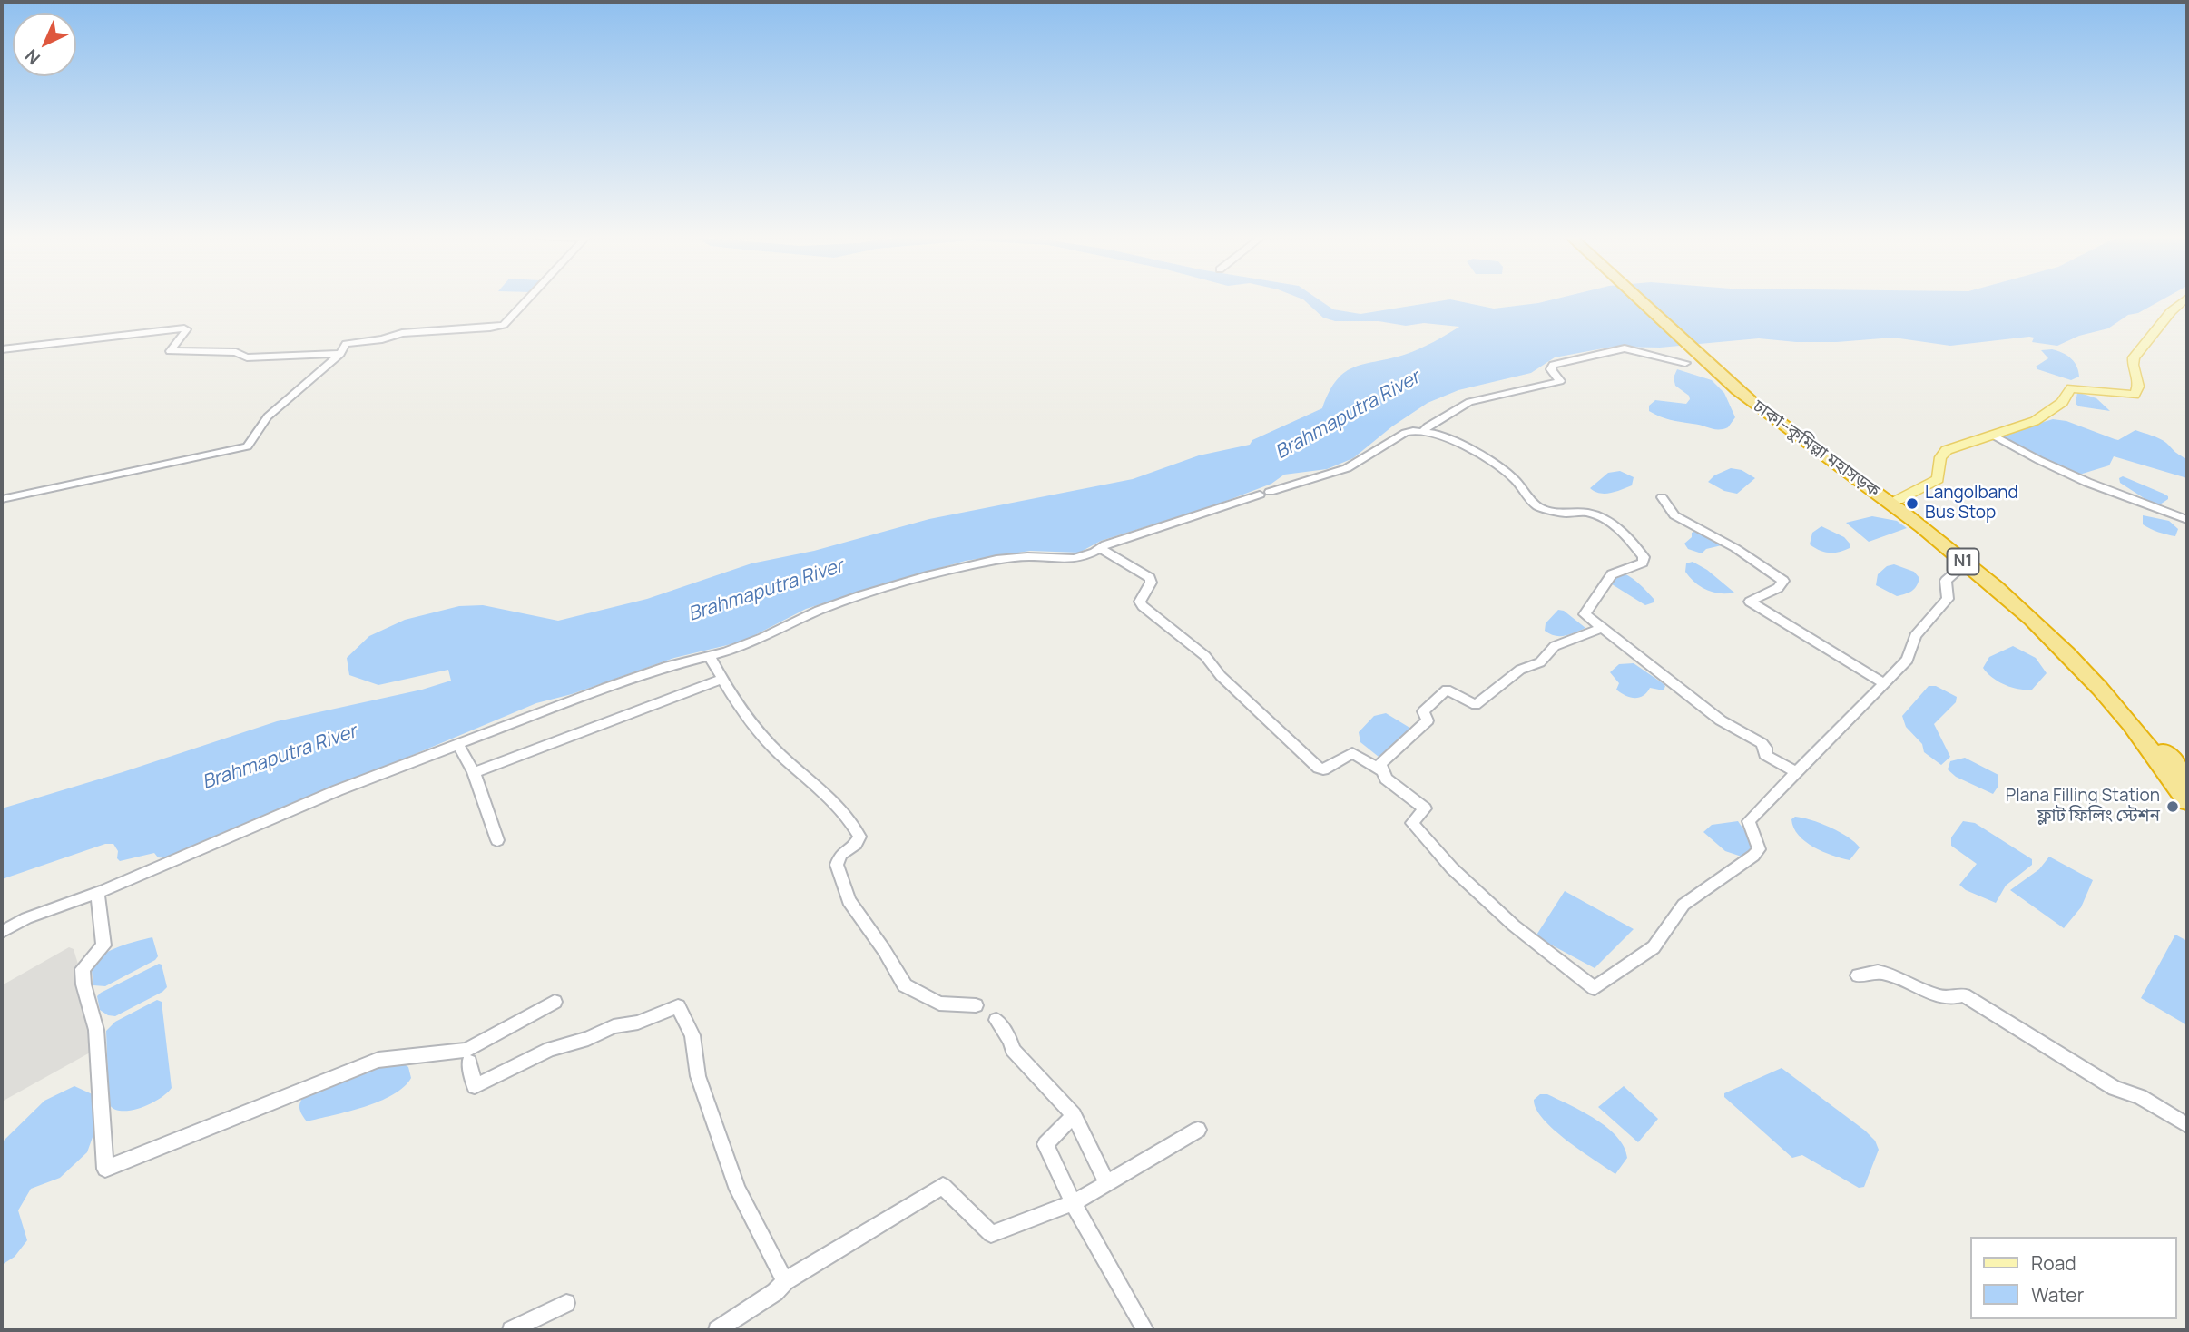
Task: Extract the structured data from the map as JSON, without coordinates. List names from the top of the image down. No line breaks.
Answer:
{"streets":{"highway":["ঢাকা–কুমিল্লা মহাসড়ক","N1"]},"water":["Brahmaputra River"],"places":["Langolband Bus Stop","Plana Filling Station ফ্লাট ফিলিং স্টেশন"],"legend":["Road","Water"],"north":"bottom left"}
